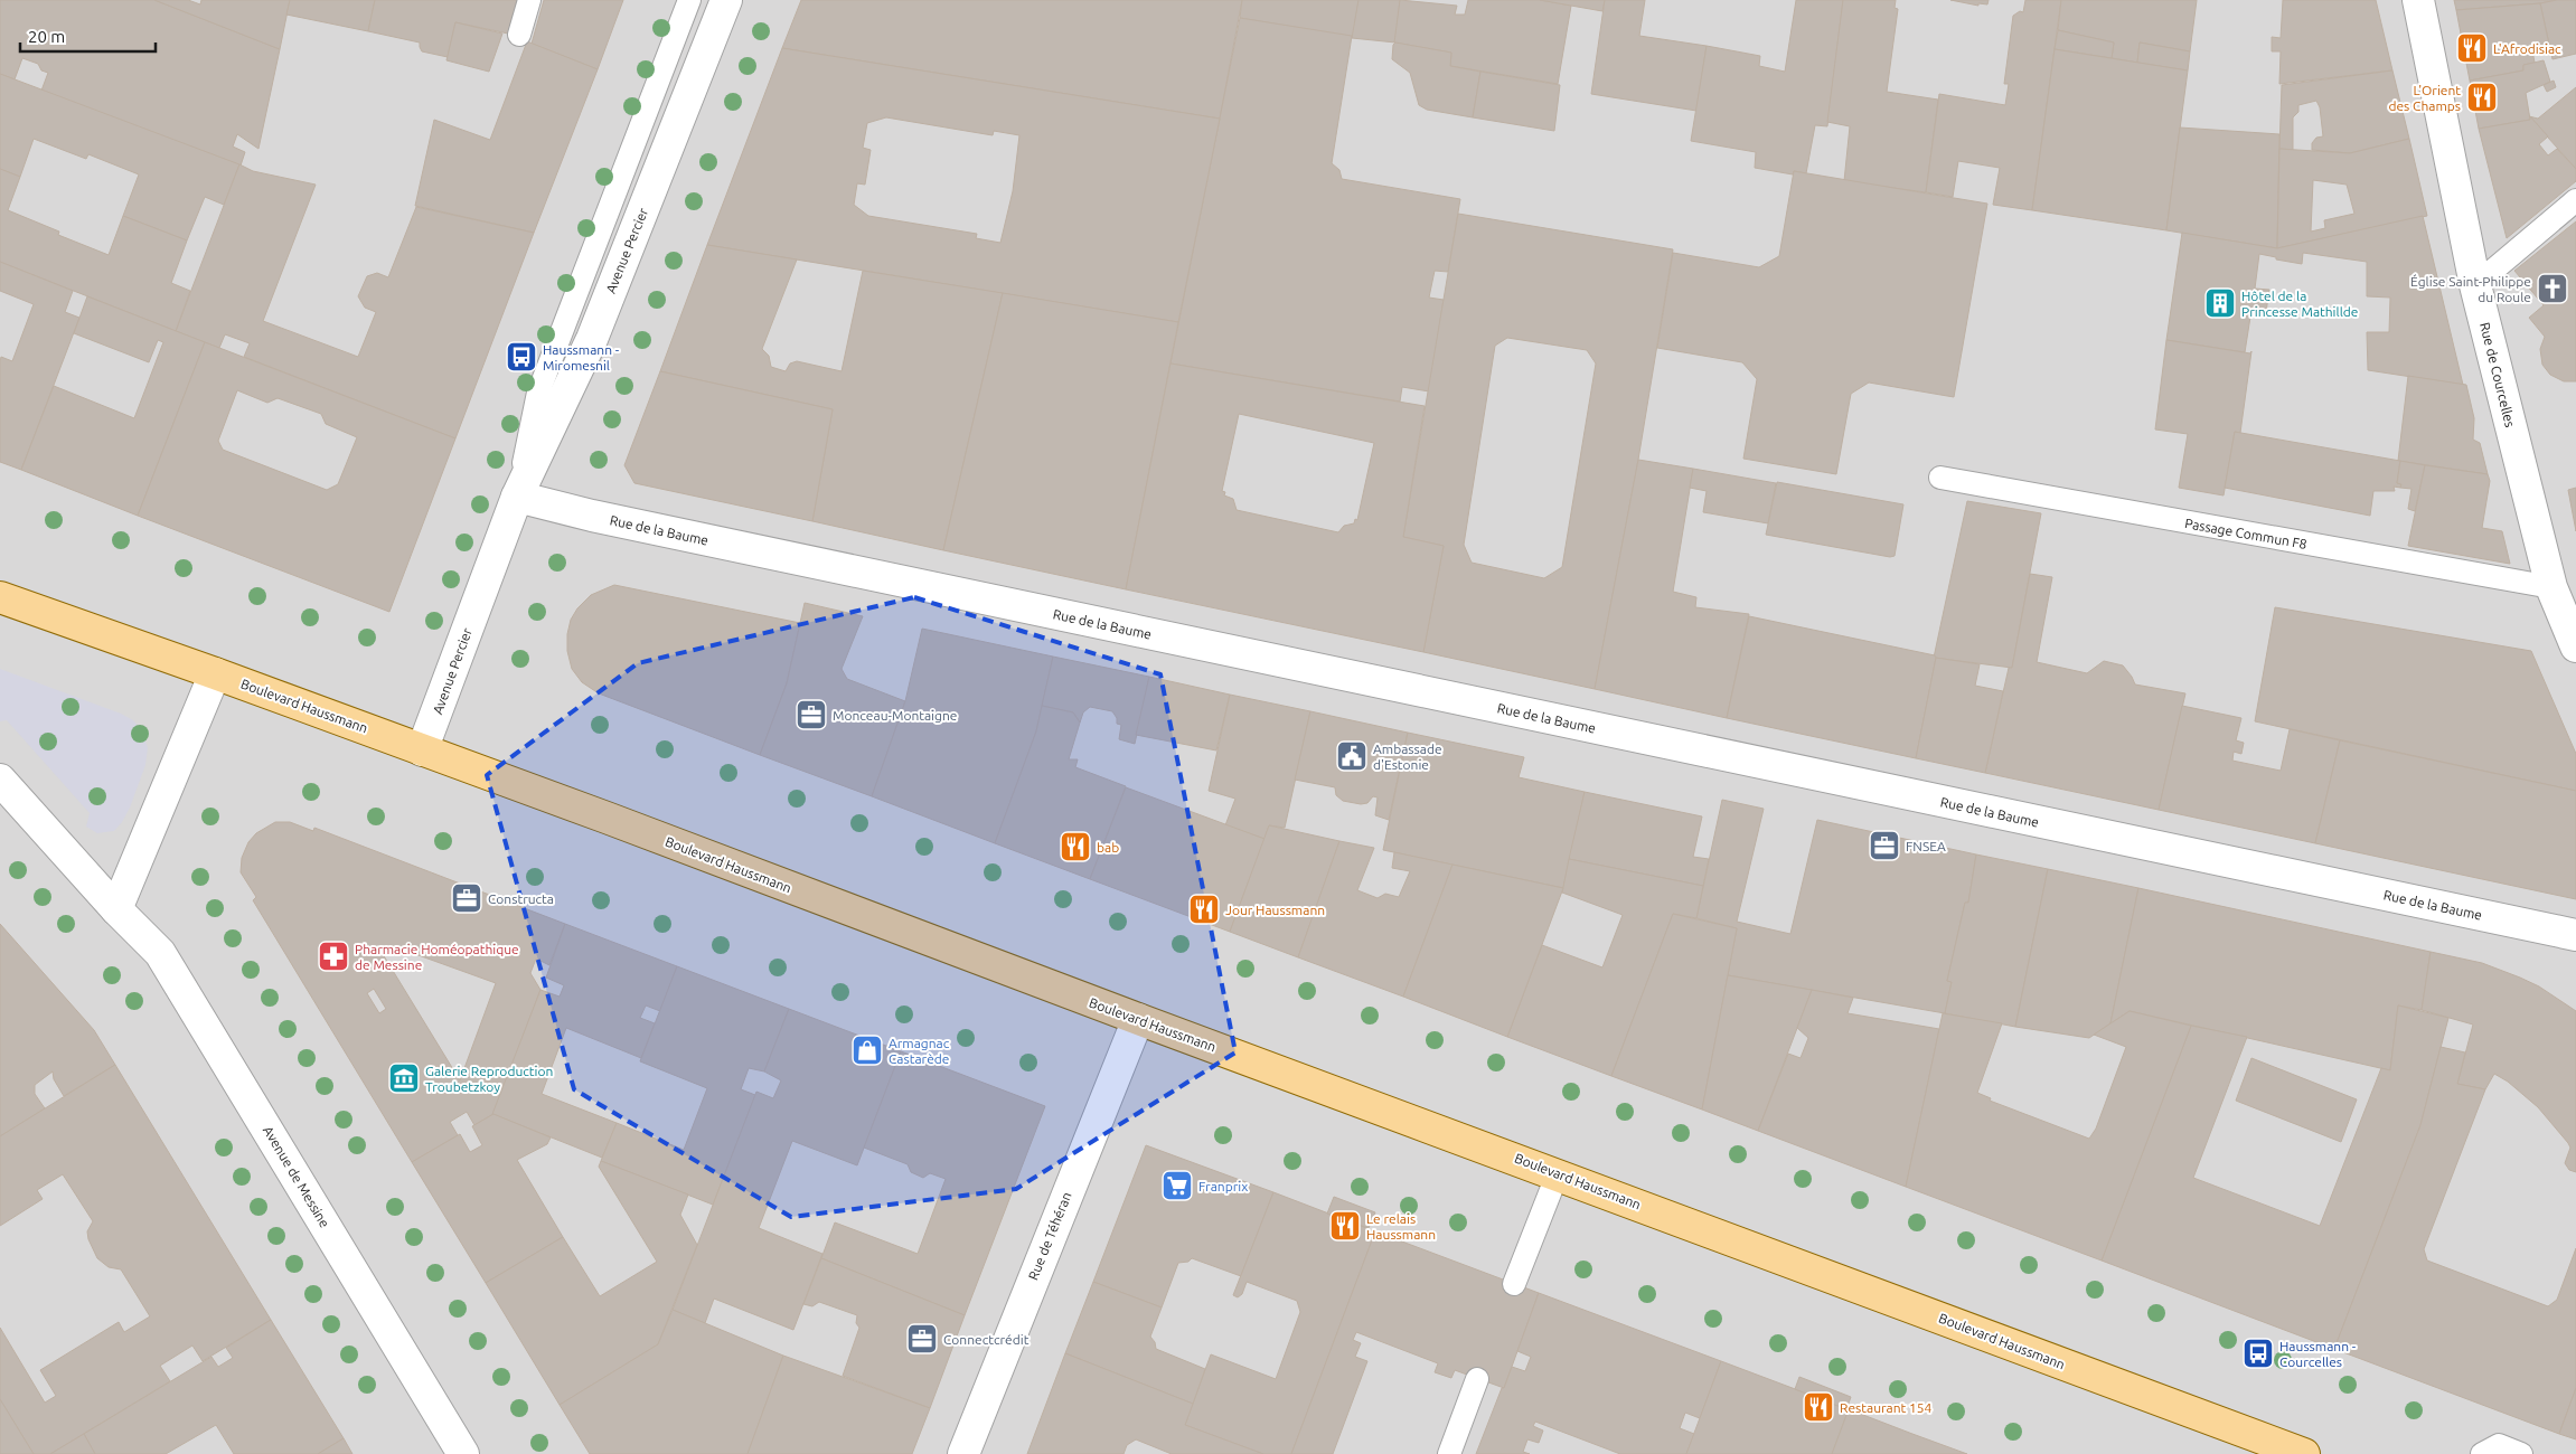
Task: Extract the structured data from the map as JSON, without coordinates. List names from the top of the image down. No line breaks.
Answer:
{"streets":{"main road":["Boulevard Haussmann"],"street":["Avenue Percier","Rue de Courcelles","Rue de la Baume","Avenue de Messine","Rue de Téhéran"],"lane":["Passage Commun F8"]},"crossings":[["Avenue Percier","Rue de la Baume"],["Avenue Percier","Boulevard Haussmann"],["Rue de Courcelles","Passage Commun F8"],["Boulevard Haussmann","Rue de Téhéran"]],"places":{"restaurant":["L'Afrodisiac","L'Orient des Champs","bab","Jour Haussmann","Le relais Haussmann","Restaurant 154"],"church":["Église Saint-Philippe du Roule"],"building":["Hôtel de la Princesse Mathillde"],"bus stop":["Haussmann - Miromesnil","Haussmann - Courcelles"],"office":["Monceau-Montaigne","FNSEA","Constructa","Connectcrédit"],"public building":["Ambassade d'Estonie"],"pharmacy":["Pharmacie Homéopathique de Messine"],"shop":["Armagnac Castarède"],"museum":["Galerie Reproduction Troubetzkoy"],"supermarket":["Franprix"]},"scale_bar":"20 m"}
